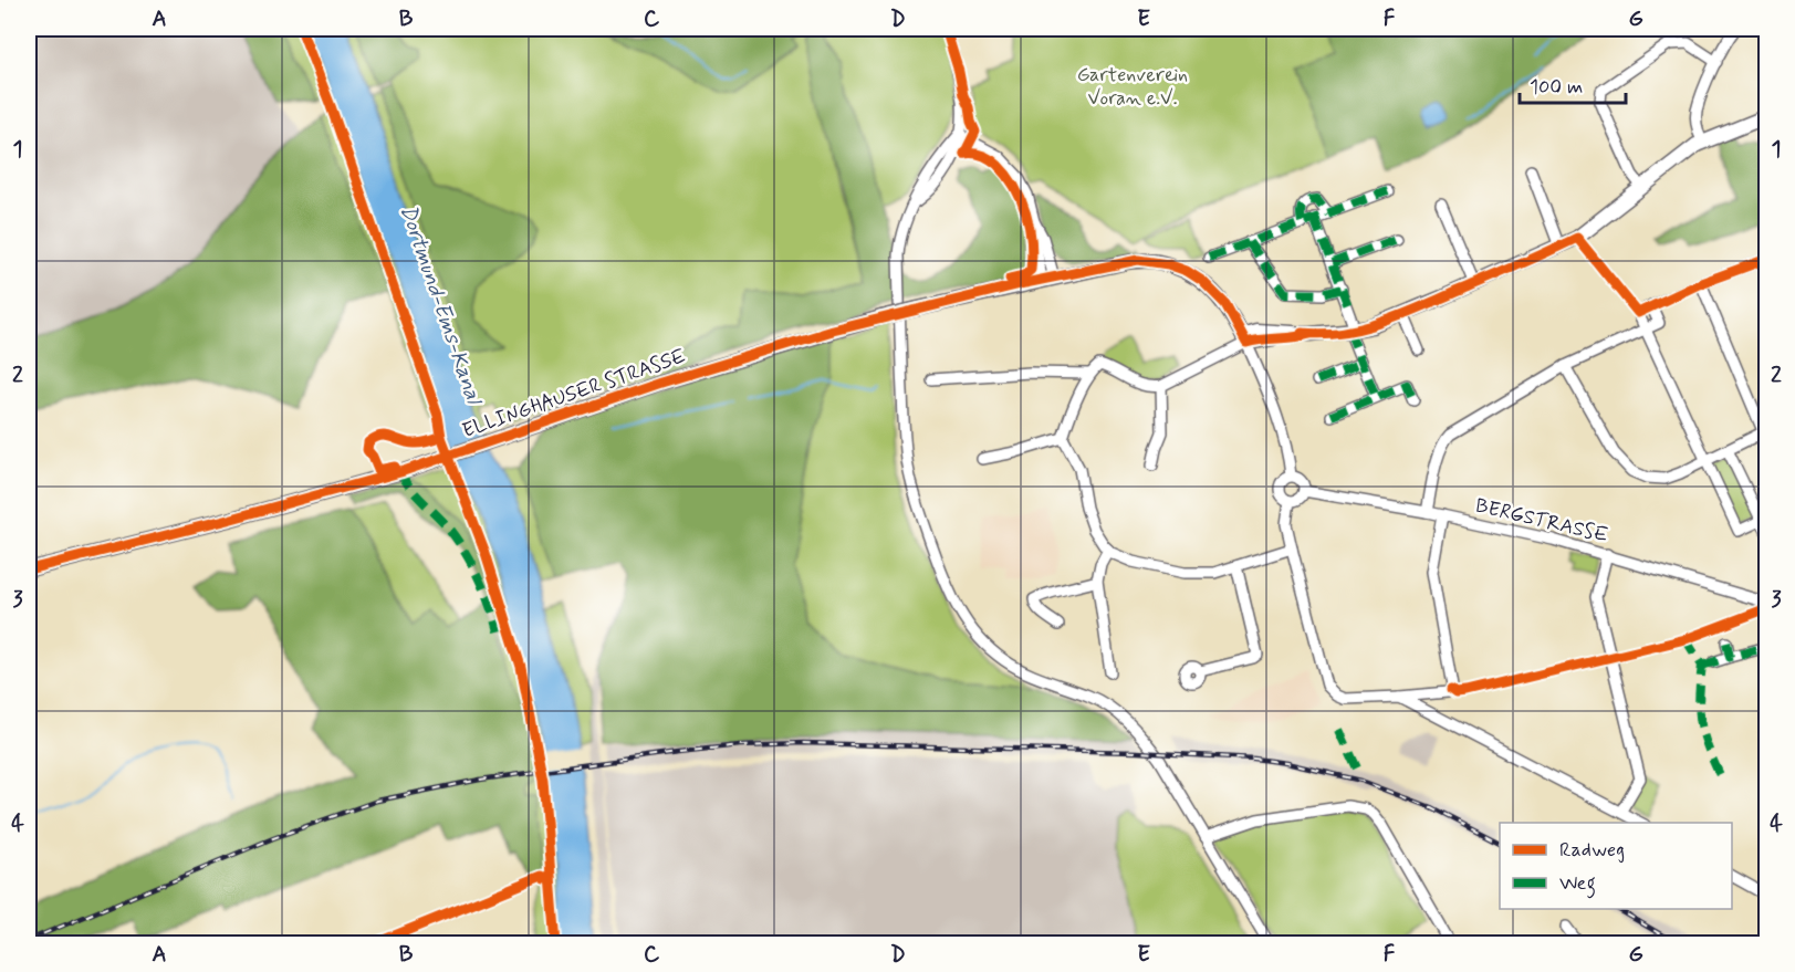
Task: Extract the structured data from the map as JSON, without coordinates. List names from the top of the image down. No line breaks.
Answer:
{"streets":{"main road":["ELLINGHAUSER STRASSE"],"street":["BERGSTRASSE"]},"water":["Dortmund-Ems-Kanal"],"parks":["Gartenverein Voran e.V."],"legend":["Radweg","Weg"],"scale_bar":"100 m","grid":{"columns":["A","B","C","D","E","F","G"],"rows":["1","2","3","4"]}}
